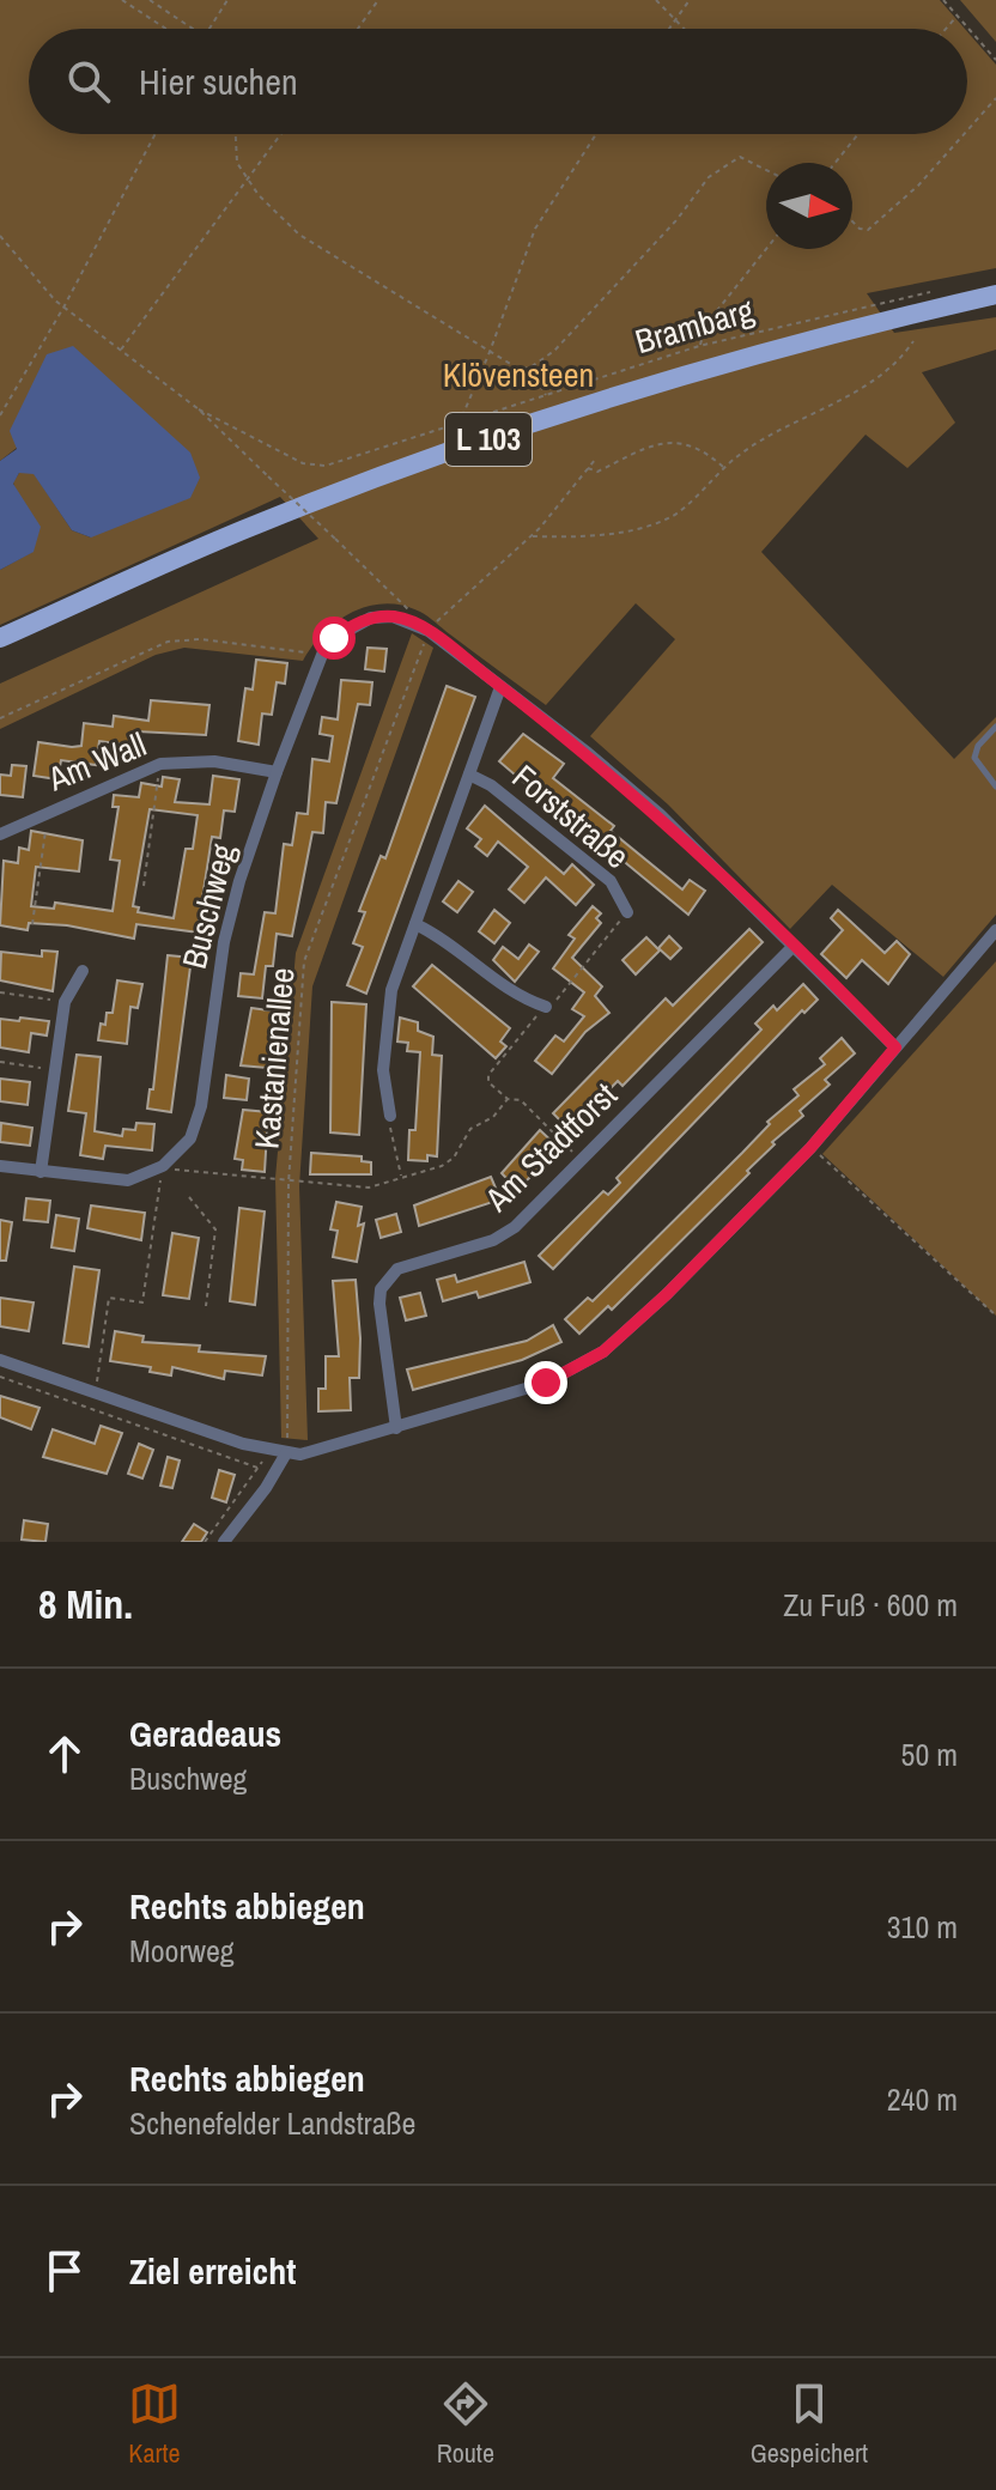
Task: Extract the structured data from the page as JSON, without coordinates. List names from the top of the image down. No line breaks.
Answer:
{"streets":{"main road":["L 103"],"street":["Am Wall","Forststraße","Buschweg","Am Stadtforst"],"path":["Brambarg","Kastanienallee"]},"crossings":[["Am Wall","Buschweg"],["Forststraße","Buschweg"],["Buschweg","Kastanienallee"],["Buschweg","Am Stadtforst"]],"parks":["Klövensteen"],"north":"right","page":{"search":"Hier suchen","heading":["8 Min.","Zu Fuß · 600 m"],"list":[["Geradeaus","Buschweg","50 m"],["Rechts abbiegen","Moorweg","310 m"],["Rechts abbiegen","Schenefelder Landstraße","240 m"],"Ziel erreicht"],"nav":["Karte","Route","Gespeichert"]}}
